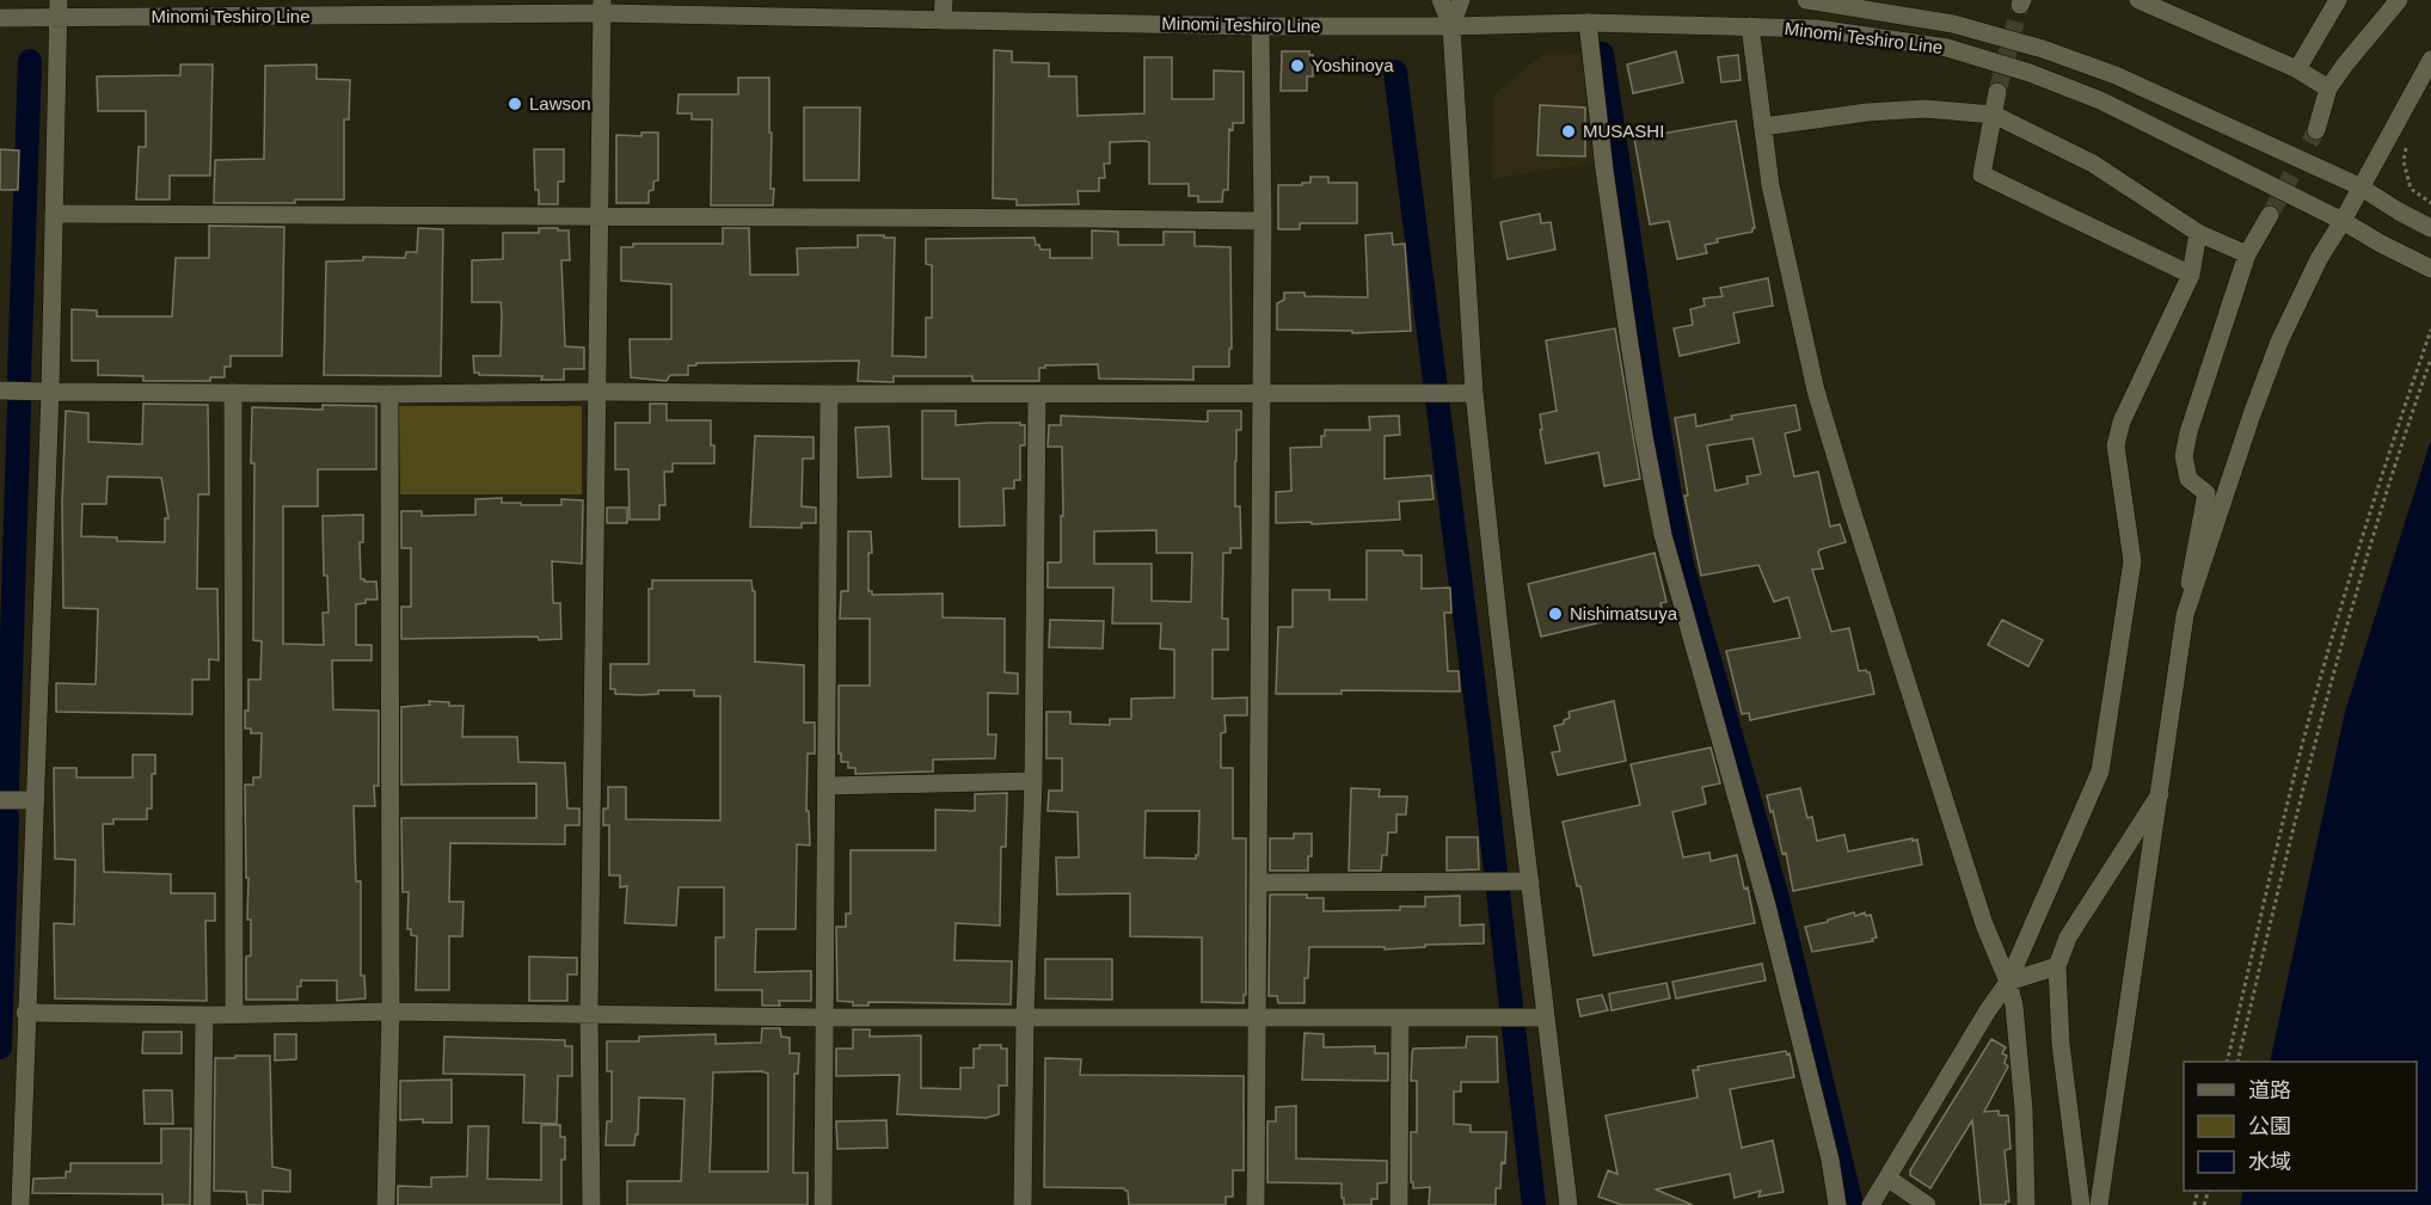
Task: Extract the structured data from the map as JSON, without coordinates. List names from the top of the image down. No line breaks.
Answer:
{"streets":{"street":["Minomi Teshiro Line"]},"places":["Yoshinoya","Lawson","MUSASHI","Nishimatsuya"],"legend":["道路","公園","水域"]}
